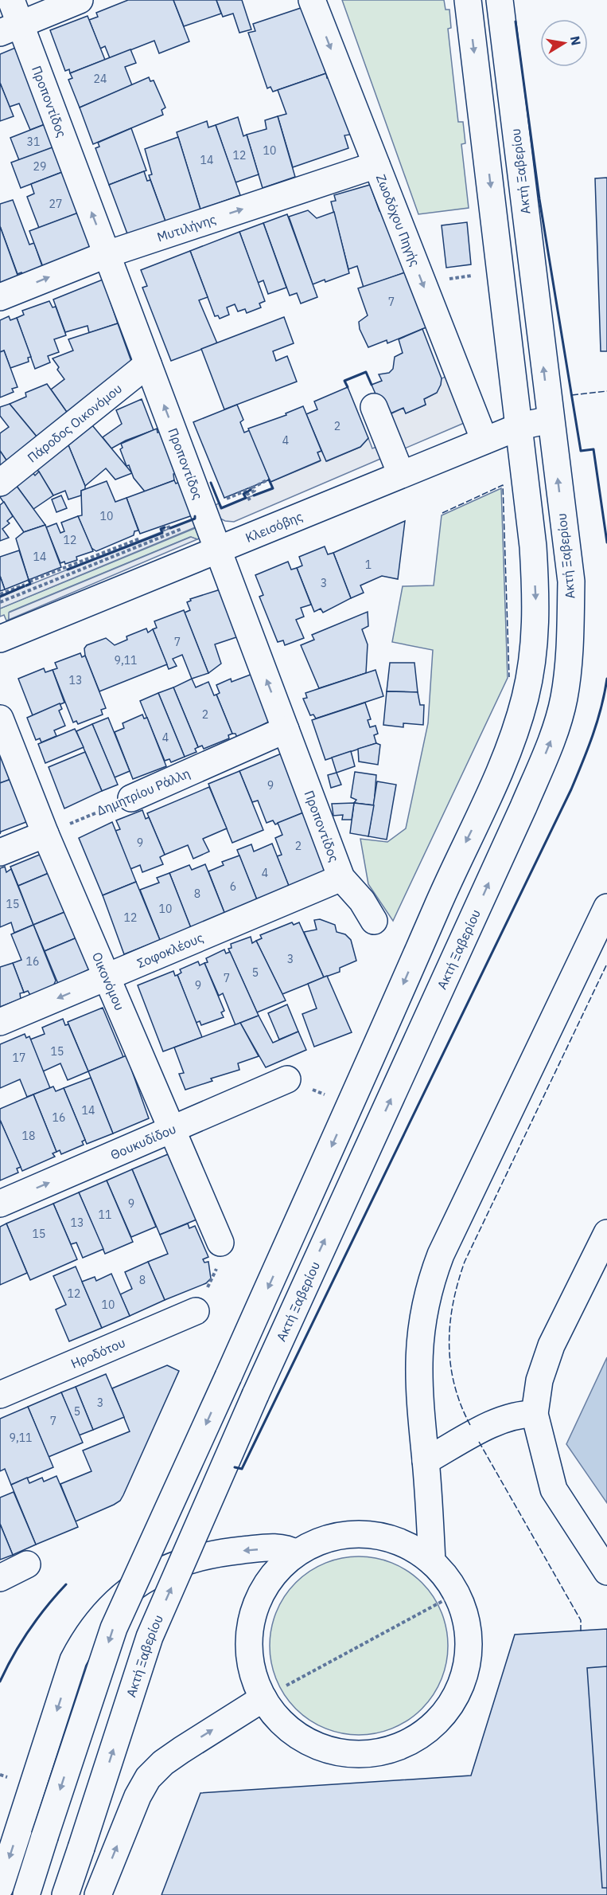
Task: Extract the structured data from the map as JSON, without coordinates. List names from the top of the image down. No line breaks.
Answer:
{"streets":{"street":["Προποντίδος","Ακτή Ξαβερίου","Ζωοδόχου Πηγής","Μυτιλήνης","Πάροδος Οικονόμου","Κλεισόβης","Δημητρίου Ράλλη","Σοφοκλέους","Οικονόμου","Θουκυδίδου","Ηροδότου"]},"crossings":[["Προποντίδος","Μυτιλήνης"],["Προποντίδος","Πάροδος Οικονόμου"],["Προποντίδος","Κλεισόβης"],["Προποντίδος","Δημητρίου Ράλλη"],["Προποντίδος","Σοφοκλέους"],["Ακτή Ξαβερίου","Κλεισόβης"],["Ζωοδόχου Πηγής","Μυτιλήνης"],["Ζωοδόχου Πηγής","Κλεισόβης"],["Δημητρίου Ράλλη","Οικονόμου"],["Σοφοκλέους","Οικονόμου"],["Οικονόμου","Θουκυδίδου"]],"one_way":["Προποντίδος","Μυτιλήνης","Θουκυδίδου"],"house_numbers":["24","31","10","12","14","29","27","7","2","4","10","12","14","1","3","7","9,11","13","2","4","9","9","2","4","6","8","15","10","12","3","16","5","7","9","15","17","14","16","18","9","11","13","15","8","12","10","3","5","7","9,11"],"north":"right"}
